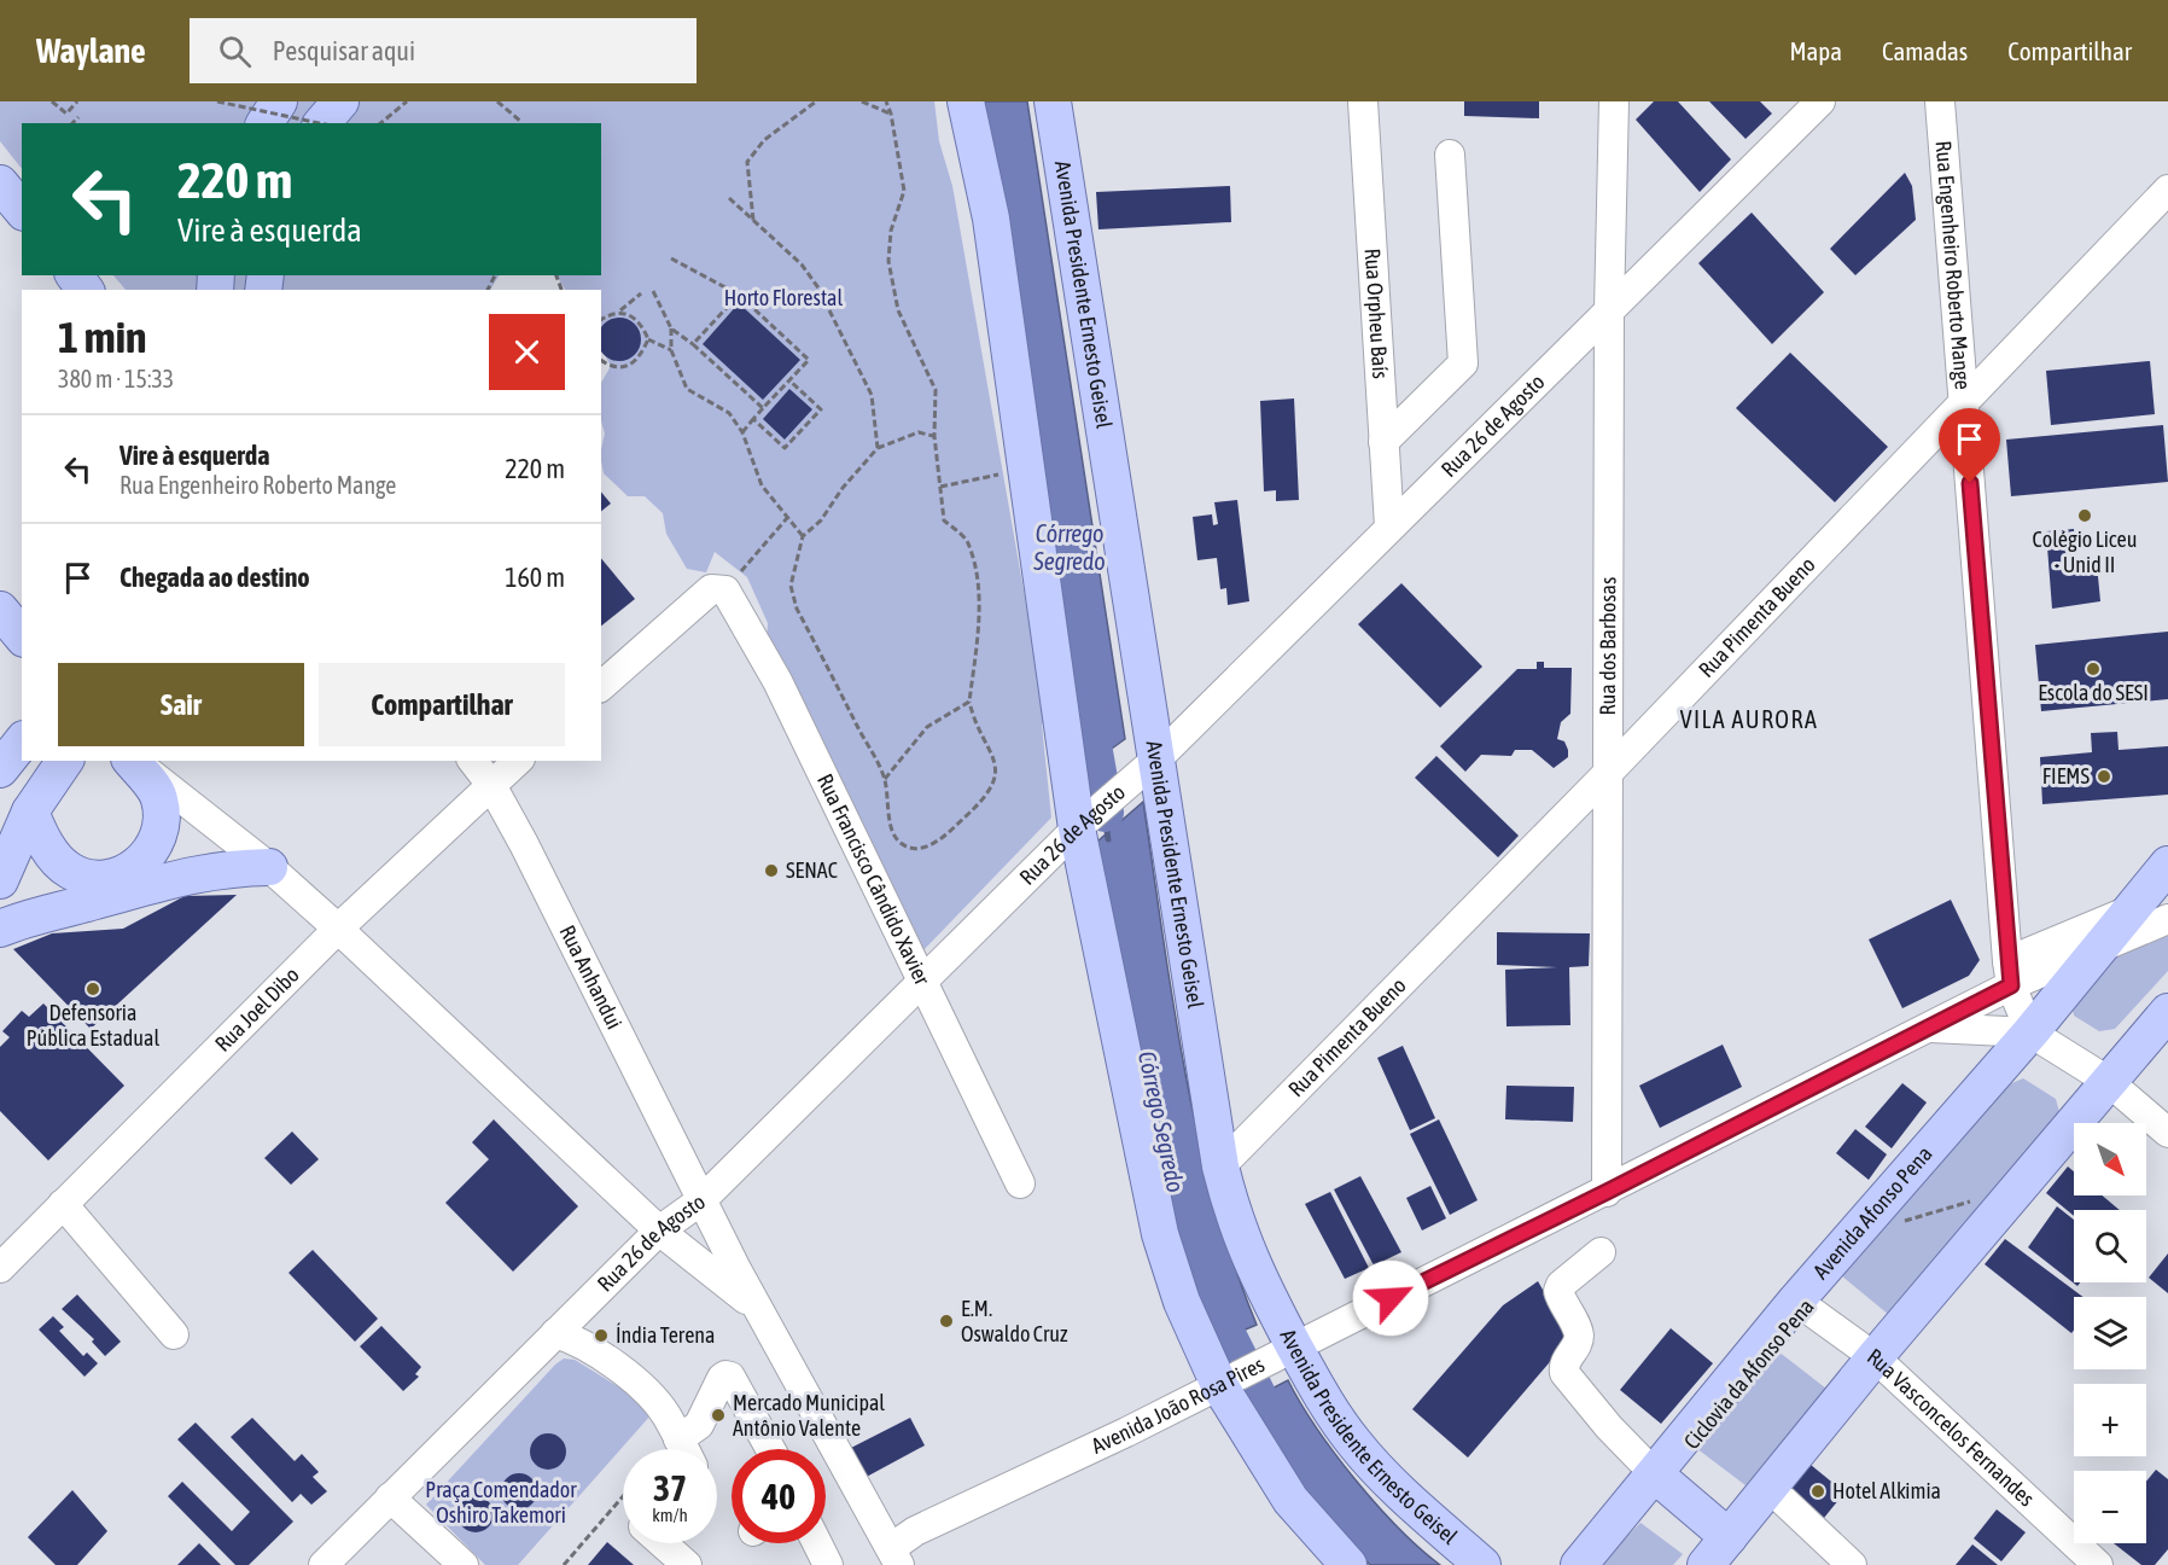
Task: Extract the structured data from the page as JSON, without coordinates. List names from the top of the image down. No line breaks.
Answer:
{"streets":{"main road":["Avenida Presidente Ernesto Geisel","Avenida Afonso Pena"],"street":["Rua Engenheiro Roberto Mange","Rua Orpheu Baís","Rua 26 de Agosto","Rua Pimenta Bueno","Rua dos Barbosas","Rua Francisco Cândido Xavier","Rua Anhandui","Rua Joel Dibo","Avenida João Rosa Pires","Rua Vasconcelos Fernandes"]},"crossings":[["Rua Engenheiro Roberto Mange","Rua Pimenta Bueno"],["Rua Engenheiro Roberto Mange","Avenida Afonso Pena"],["Rua Engenheiro Roberto Mange","Avenida João Rosa Pires"],["Avenida Presidente Ernesto Geisel","Rua 26 de Agosto"],["Avenida Presidente Ernesto Geisel","Rua Pimenta Bueno"],["Avenida Presidente Ernesto Geisel","Avenida João Rosa Pires"],["Rua Orpheu Baís","Rua 26 de Agosto"],["Rua 26 de Agosto","Rua dos Barbosas"],["Rua 26 de Agosto","Rua Francisco Cândido Xavier"],["Rua 26 de Agosto","Rua Anhandui"],["Rua Pimenta Bueno","Rua dos Barbosas"],["Rua dos Barbosas","Avenida João Rosa Pires"],["Rua Anhandui","Rua Joel Dibo"],["Rua Anhandui","Avenida João Rosa Pires"],["Avenida Afonso Pena","Avenida João Rosa Pires"],["Avenida Afonso Pena","Rua Vasconcelos Fernandes"]],"districts":["VILA AURORA"],"water":["Córrego Segredo"],"parks":["Horto Florestal","Praça Comendador Oshiro Takemori"],"places":["Colégio Liceu - Unid II","Escola do SESI","FIEMS","SENAC","Defensoria Pública Estadual","E.M. Oswaldo Cruz","Índia Terena","Mercado Municipal Antônio Valente","Hotel Alkimia"],"north":"bottom right","page":{"header":"Waylane","search":"Pesquisar aqui","nav":["Mapa","Camadas","Compartilhar"],"turn":["220 m","Vire à esquerda"],"heading":["1 min","380 m · 15:33"],"list":[{"name":"Vire à esquerda","note":"Rua Engenheiro Roberto Mange","value":"220 m"},{"name":"Chegada ao destino","value":"160 m"}],"buttons":["Sair","Compartilhar"],"map_buttons":["+","−"],"speed":"37 km/h","limit":"40"}}
